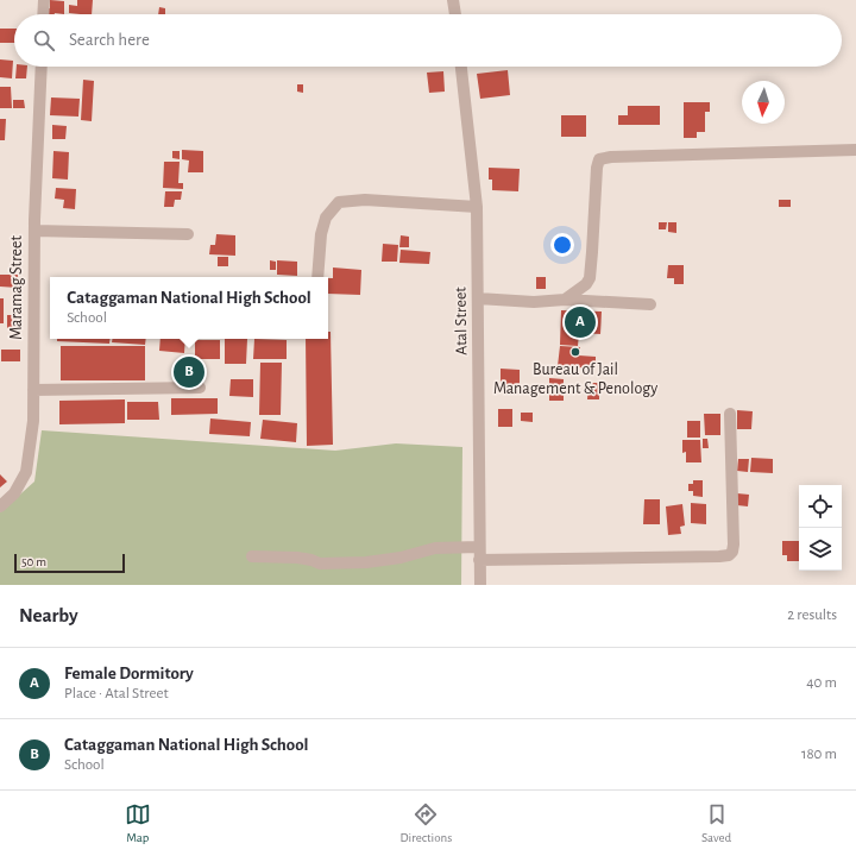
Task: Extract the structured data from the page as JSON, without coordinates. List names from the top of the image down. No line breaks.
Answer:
{"streets":{"street":["Maramag Street","Atal Street"]},"places":["Bureau of Jail Management & Penology"],"scale_bar":"50 m","north":"bottom","page":{"search":"Search here","popup":["Cataggaman National High School","School"],"pins":["A","B"],"scale":"50 m","heading":["Nearby","2 results"],"list":[{"mark":"A","name":"Female Dormitory","note":"Place · Atal Street","value":"40 m"},{"mark":"B","name":"Cataggaman National High School","note":"School","value":"180 m"}],"nav":["Map","Directions","Saved"]}}
